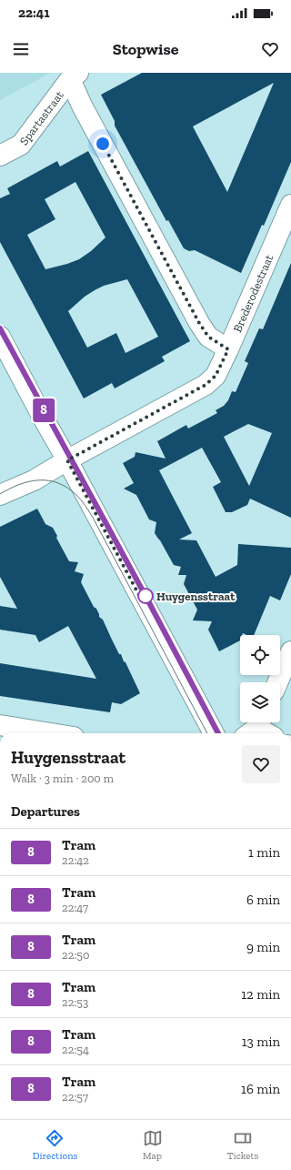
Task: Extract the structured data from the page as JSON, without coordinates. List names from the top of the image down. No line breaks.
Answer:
{"streets":{"street":["Spartastraat","Brederodestraat"]},"places":["Huygensstraat"],"lines":["tram line 8"],"page":{"status":"22:41","header":"Stopwise","on_map":"8","heading":[["Huygensstraat","Walk · 3 min · 200 m"],"Departures"],"list":[{"mark":"8","name":"Tram","note":"22:42","value":"1 min"},{"mark":"8","name":"Tram","note":"22:47","value":"6 min"},{"mark":"8","name":"Tram","note":"22:50","value":"9 min"},{"mark":"8","name":"Tram","note":"22:53","value":"12 min"},{"mark":"8","name":"Tram","note":"22:54","value":"13 min"},{"mark":"8","name":"Tram","note":"22:57","value":"16 min"}],"tabs":["Directions","Map","Tickets"]}}
